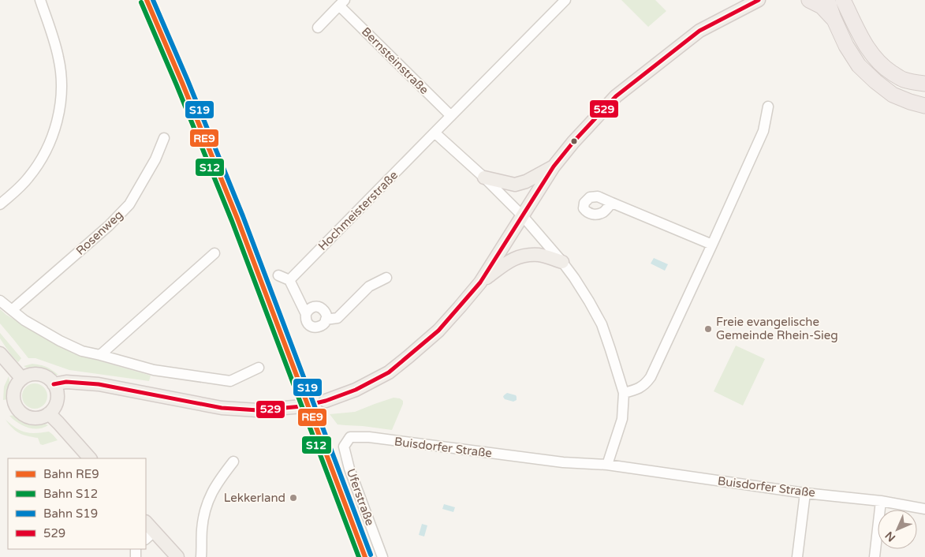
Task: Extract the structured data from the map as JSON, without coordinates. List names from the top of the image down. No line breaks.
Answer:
{"streets":{"street":["Bernsteinstraße","Hochmeisterstraße","Rosenweg","Buisdorfer Straße","Uferstraße"]},"crossings":[["Bernsteinstraße","Hochmeisterstraße"],["Buisdorfer Straße","Uferstraße"]],"places":["Freie evangelische Gemeinde Rhein-Sieg","Lekkerland"],"lines":["rail line RE9","rail line S19","transit line 529","rail line S12"],"legend":["Bahn RE9","Bahn S12","Bahn S19","529"],"north":"bottom left"}
